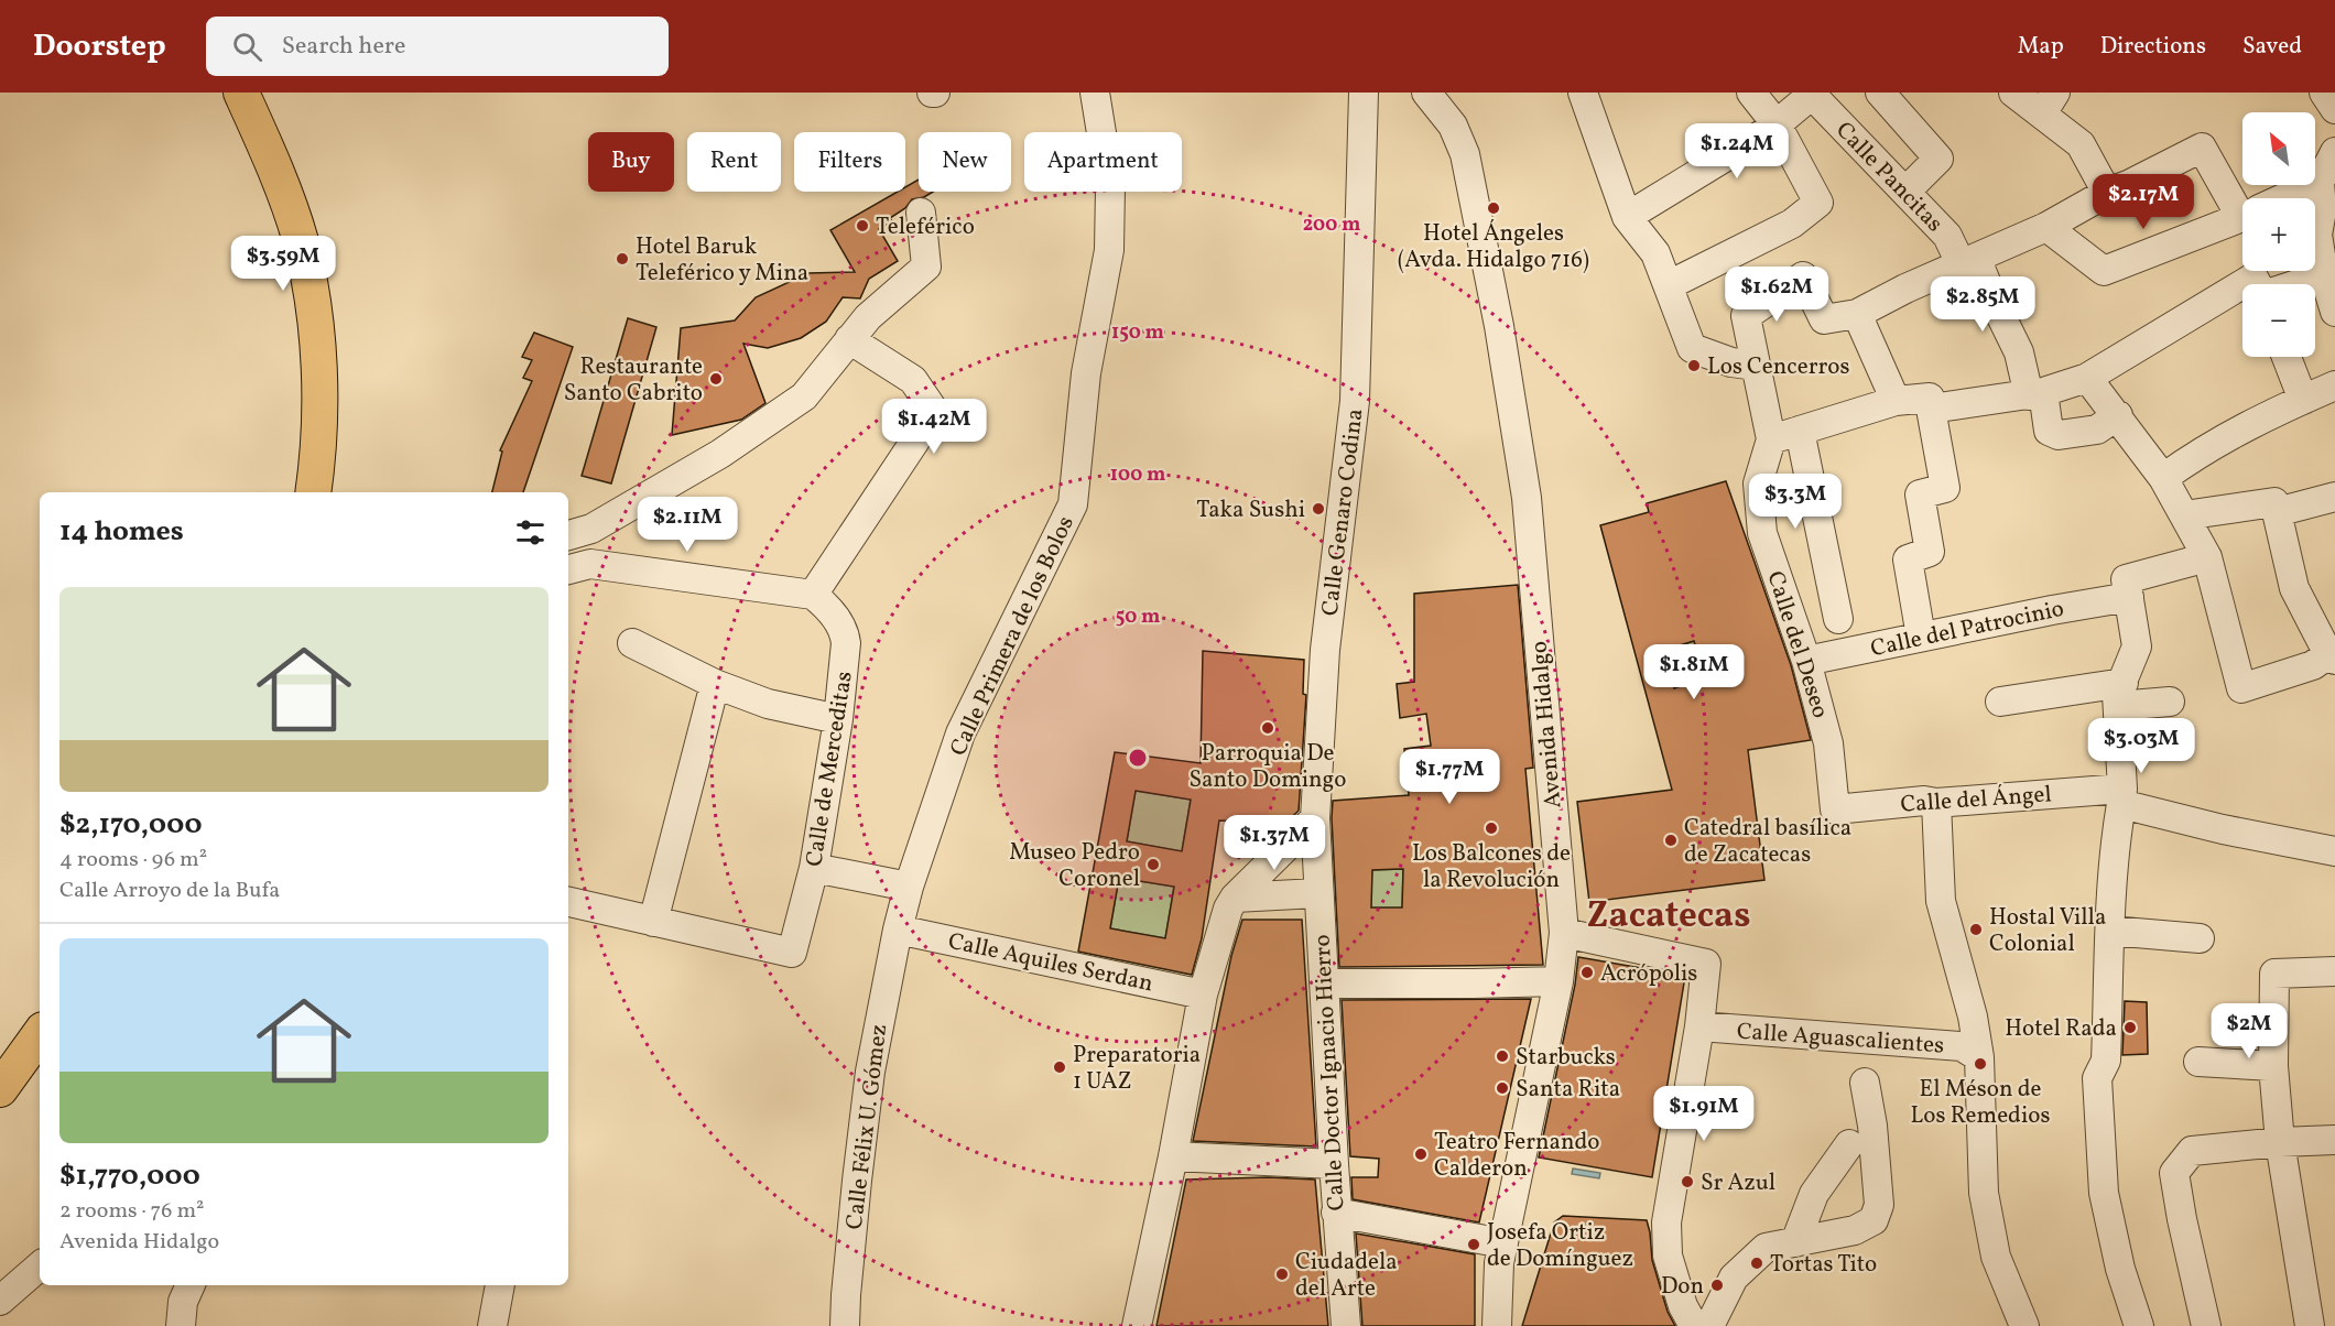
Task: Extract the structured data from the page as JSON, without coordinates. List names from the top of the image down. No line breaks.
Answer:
{"streets":{"street":["Calle Pancitas","Calle Genaro Codina","Calle del Patrocinio","Calle Primera de los Bolos","Calle del Deseo","Avenida Hidalgo","Calle de Merceditas","Calle del Ángel","Calle Aquiles Serdan","Calle Aguascalientes","Calle Doctor Ignacio Hierro","Calle Félix U. Gómez"]},"crossings":[["Calle Genaro Codina","Calle Doctor Ignacio Hierro"],["Calle del Patrocinio","Calle del Deseo"],["Calle Primera de los Bolos","Calle Aquiles Serdan"],["Calle Primera de los Bolos","Calle Félix U. Gómez"],["Calle del Deseo","Calle del Ángel"],["Calle Aquiles Serdan","Calle Félix U. Gómez"]],"districts":["Zacatecas"],"places":["Hotel Ángeles (Avda. Hidalgo 716)","Teleférico","Hotel Baruk Teleférico y Mina","Los Cencerros","Restaurante Santo Cabrito","Taka Sushi","Parroquia De Santo Domingo","Los Balcones de la Revolución","Catedral basílica de Zacatecas","Museo Pedro Coronel","Hostal Villa Colonial","Acrópolis","Hotel Rada","Starbucks","El Méson de Los Remedios","Preparatoria 1 UAZ","Santa Rita","Teatro Fernando Calderon","Sr Azul","Josefa Ortiz de Domínguez","Tortas Tito","Ciudadela del Arte","Don"],"north":"top left","page":{"header":"Doorstep","search":"Search here","nav":["Map","Directions","Saved"],"map_buttons":["+","−"],"price":["$1.24M","$2.17M","$3.59M","$1.62M","$2.85M","$1.42M","$3.3M","$2.11M","$1.81M","$3.03M","$1.77M","$1.37M","$2M","$1.91M"],"chip":["Buy","Rent","Filters","New","Apartment"],"heading":"14 homes","list":[{"name":"$2,170,000","note":"4 rooms · 96 m² · Calle Arroyo de la Bufa"},{"name":"$1,770,000","note":"2 rooms · 76 m² · Avenida Hidalgo"}]},"rings":["200 m","150 m","100 m","50 m"]}
